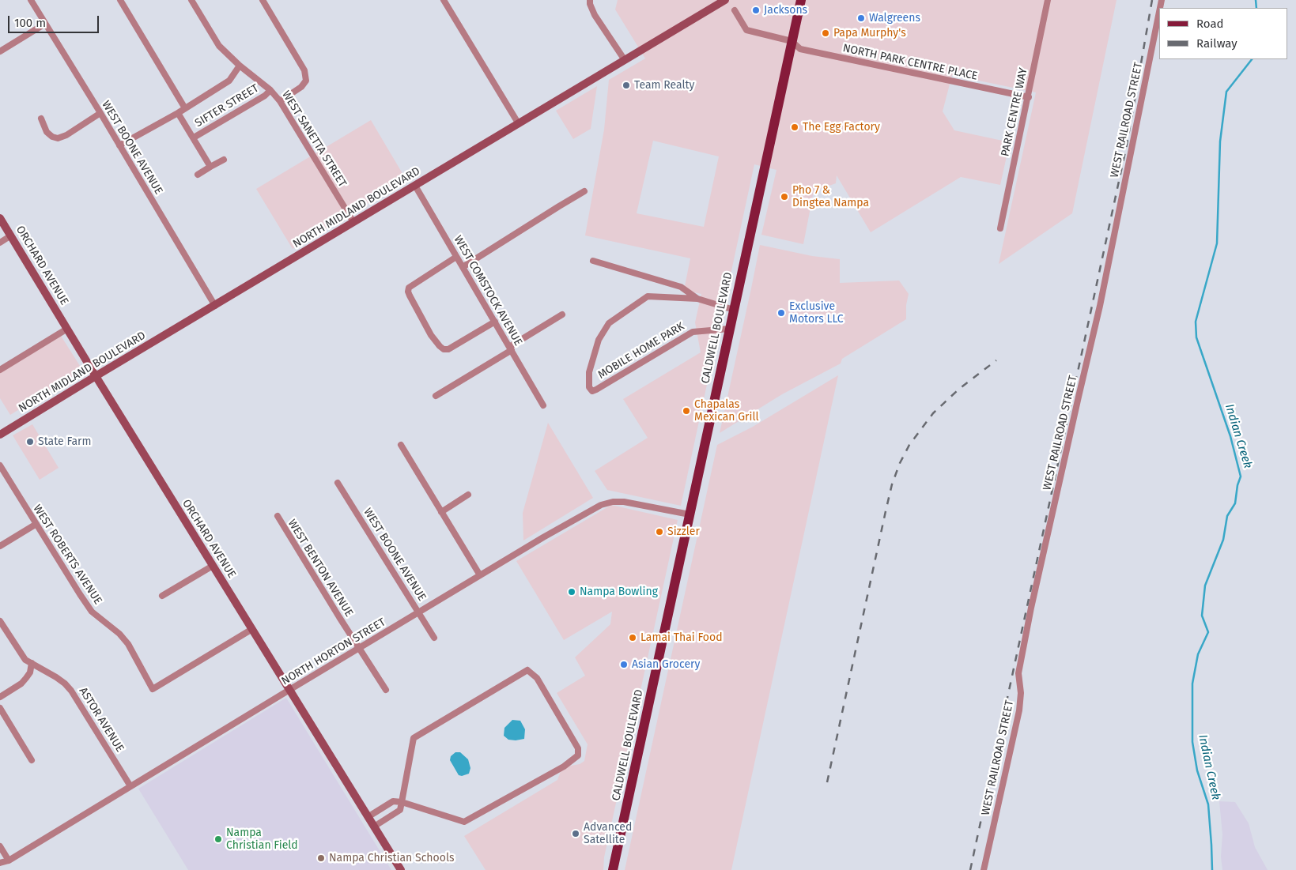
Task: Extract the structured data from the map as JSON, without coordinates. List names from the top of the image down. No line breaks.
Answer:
{"streets":{"main road":["NORTH MIDLAND BOULEVARD","ORCHARD AVENUE","CALDWELL BOULEVARD"],"street":["NORTH PARK CENTRE PLACE","SIFTER STREET","PARK CENTRE WAY","WEST RAILROAD STREET","WEST SANETTA STREET","WEST BOONE AVENUE","WEST COMSTOCK AVENUE","MOBILE HOME PARK","WEST ROBERTS AVENUE","WEST BENTON AVENUE","NORTH HORTON STREET","ASTOR AVENUE"]},"crossings":[["NORTH PARK CENTRE PLACE","PARK CENTRE WAY"],["NORTH PARK CENTRE PLACE","CALDWELL BOULEVARD"],["SIFTER STREET","WEST SANETTA STREET"],["WEST SANETTA STREET","NORTH MIDLAND BOULEVARD"],["WEST BOONE AVENUE","NORTH MIDLAND BOULEVARD"],["WEST BOONE AVENUE","NORTH HORTON STREET"],["NORTH MIDLAND BOULEVARD","ORCHARD AVENUE"],["NORTH MIDLAND BOULEVARD","WEST COMSTOCK AVENUE"],["ORCHARD AVENUE","WEST ROBERTS AVENUE"],["ORCHARD AVENUE","NORTH HORTON STREET"],["CALDWELL BOULEVARD","MOBILE HOME PARK"],["CALDWELL BOULEVARD","NORTH HORTON STREET"],["WEST BENTON AVENUE","NORTH HORTON STREET"],["NORTH HORTON STREET","ASTOR AVENUE"]],"water":["Indian Creek"],"places":["Jacksons","Walgreens","Papa Murphy's","Team Realty","The Egg Factory","Pho 7 & Dingtea Nampa","Exclusive Motors LLC","Chapalas Mexican Grill","State Farm","Sizzler","Nampa Bowling","Lamai Thai Food","Asian Grocery","Advanced Satellite","Nampa Christian Field","Nampa Christian Schools"],"legend":["Road","Railway"],"scale_bar":"100 m"}
